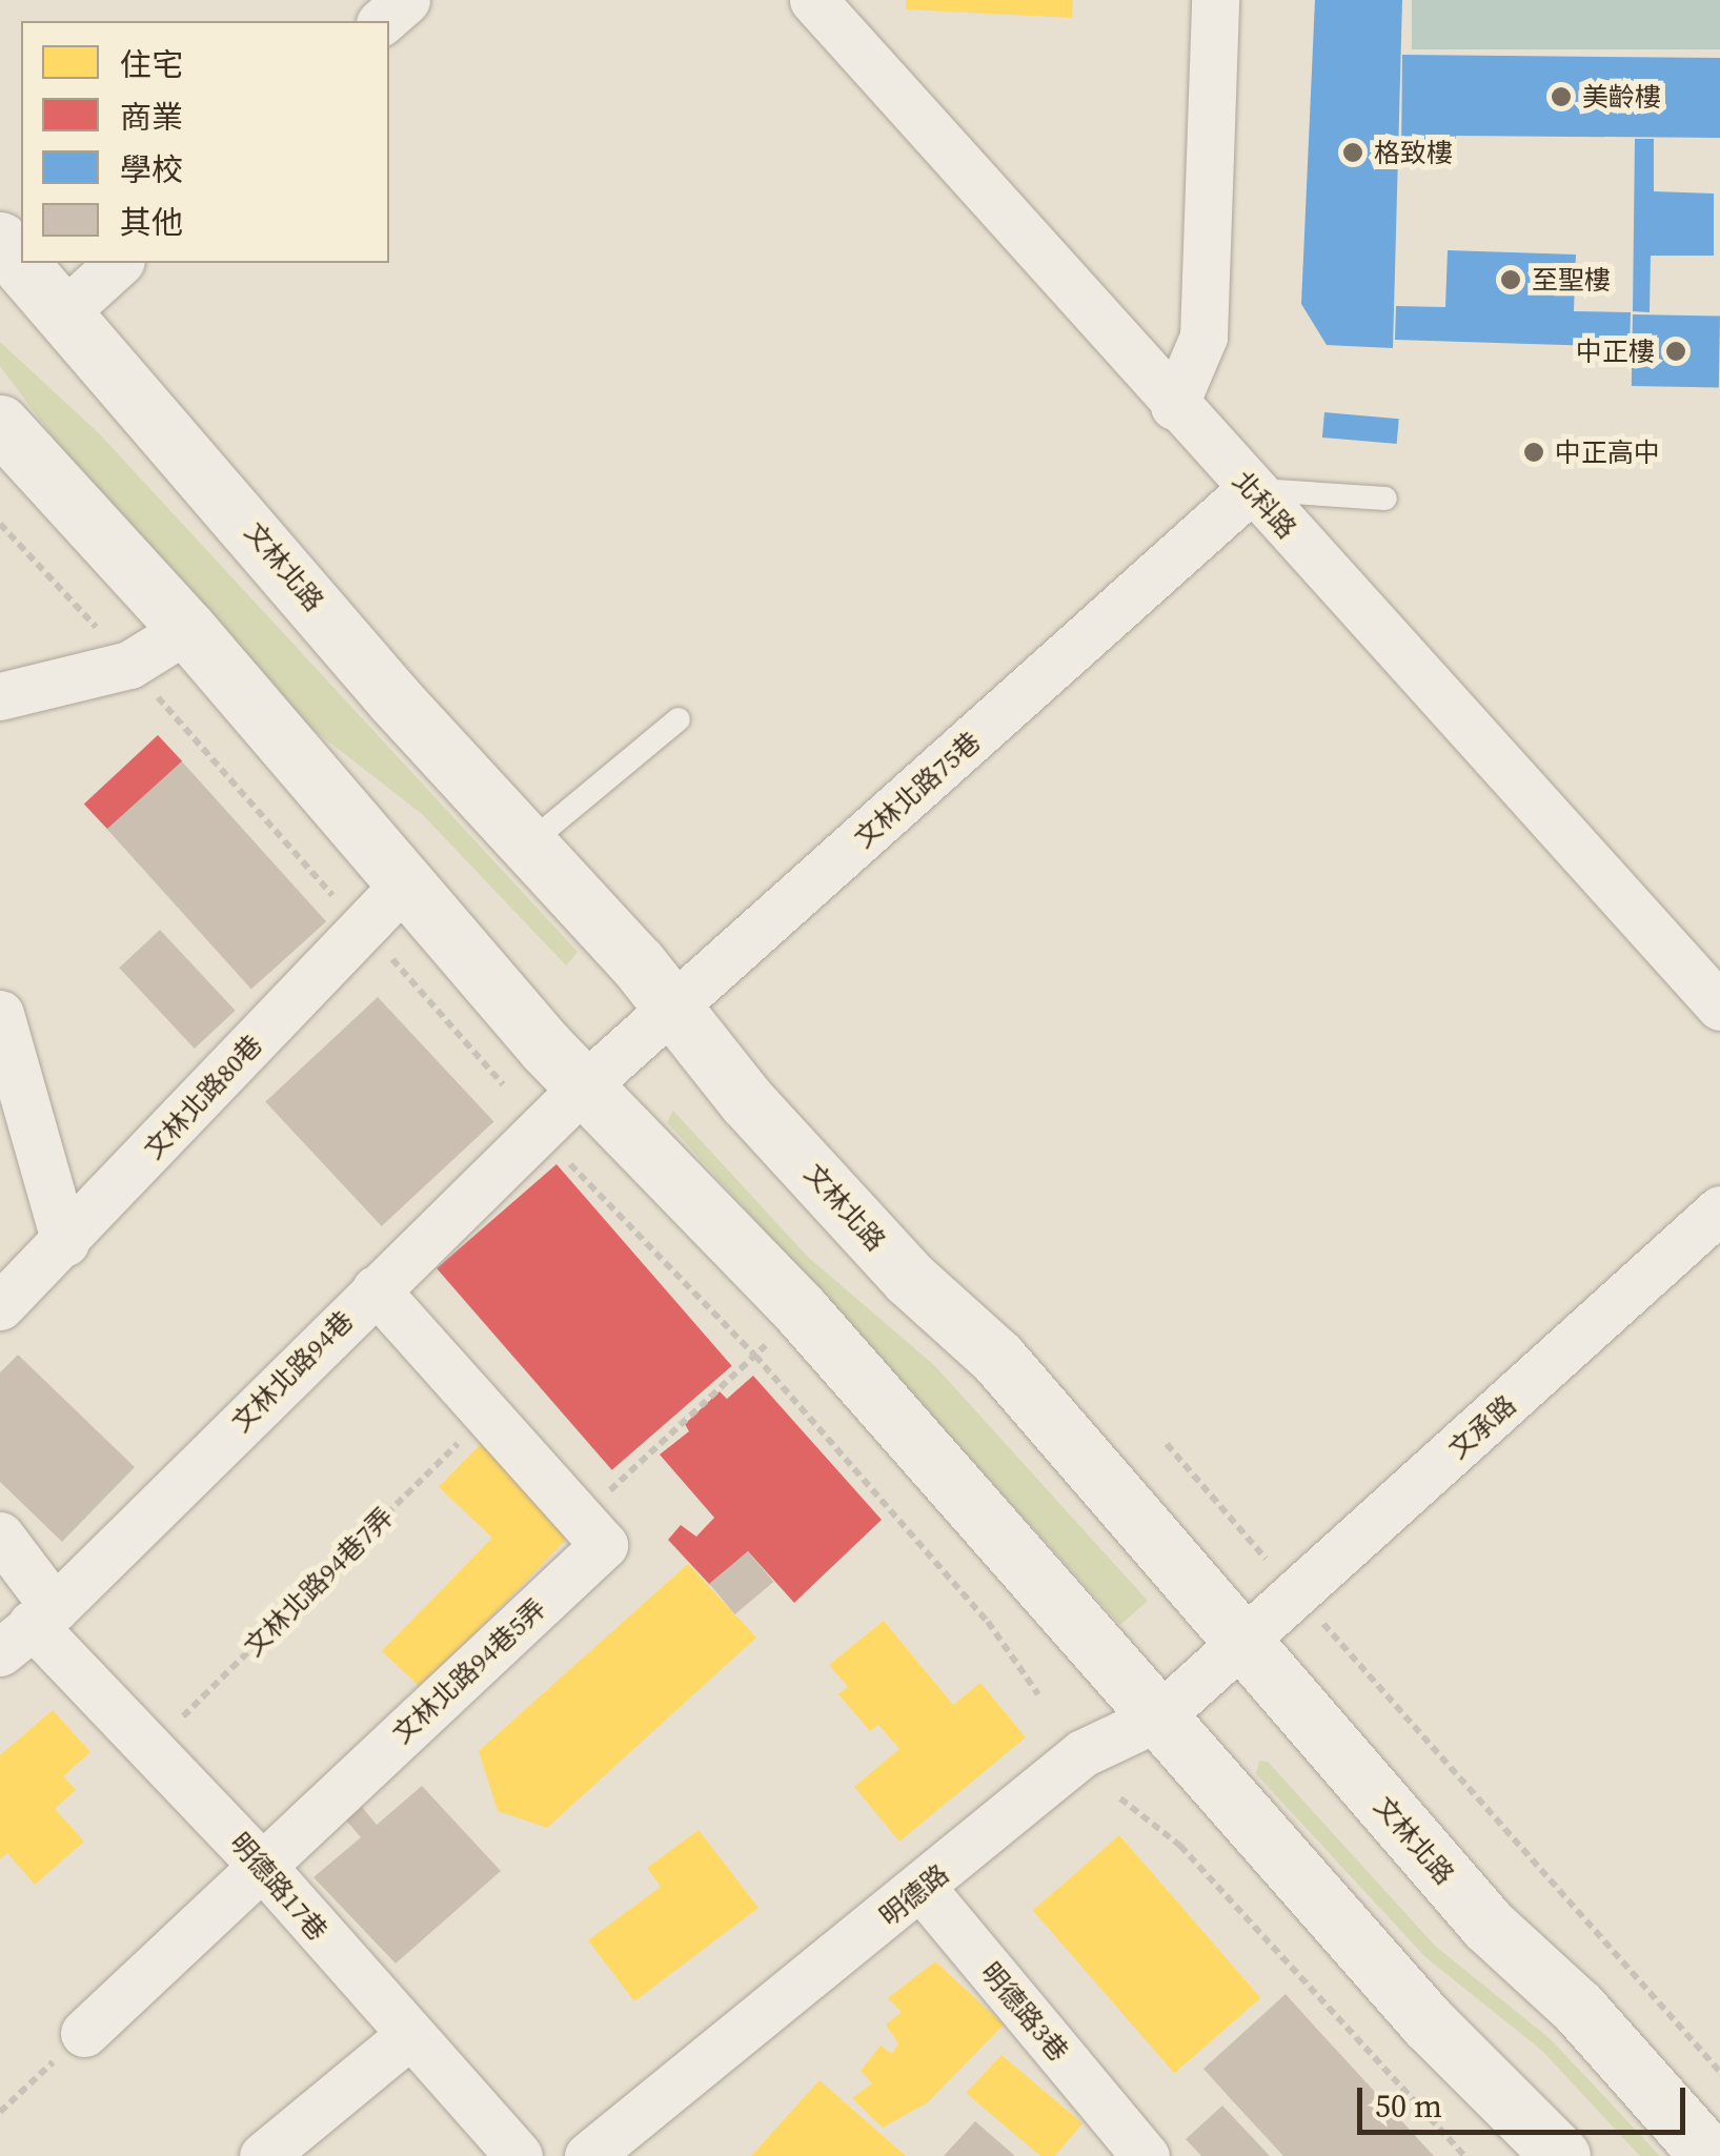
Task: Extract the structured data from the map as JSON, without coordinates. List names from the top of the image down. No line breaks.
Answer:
{"streets":{"main road":["文林北路"],"street":["北科路","文林北路75巷","文林北路80巷","文林北路94巷","文承路","文林北路94巷5弄","明德路17巷","明德路","明德路3巷"],"path":["文林北路94巷7弄"]},"crossings":[["北科路","文林北路75巷"],["文林北路","文林北路75巷"],["文林北路","文承路"],["文林北路","明德路"],["文林北路75巷","文林北路94巷"],["文林北路94巷","明德路17巷"],["文承路","明德路"],["文林北路94巷7弄","明德路17巷"],["文林北路94巷5弄","明德路17巷"],["明德路","明德路3巷"]],"places":["美齡樓","格致樓","至聖樓","中正樓","中正高中"],"legend":["住宅","商業","學校","其他"],"scale_bar":"50 m"}
